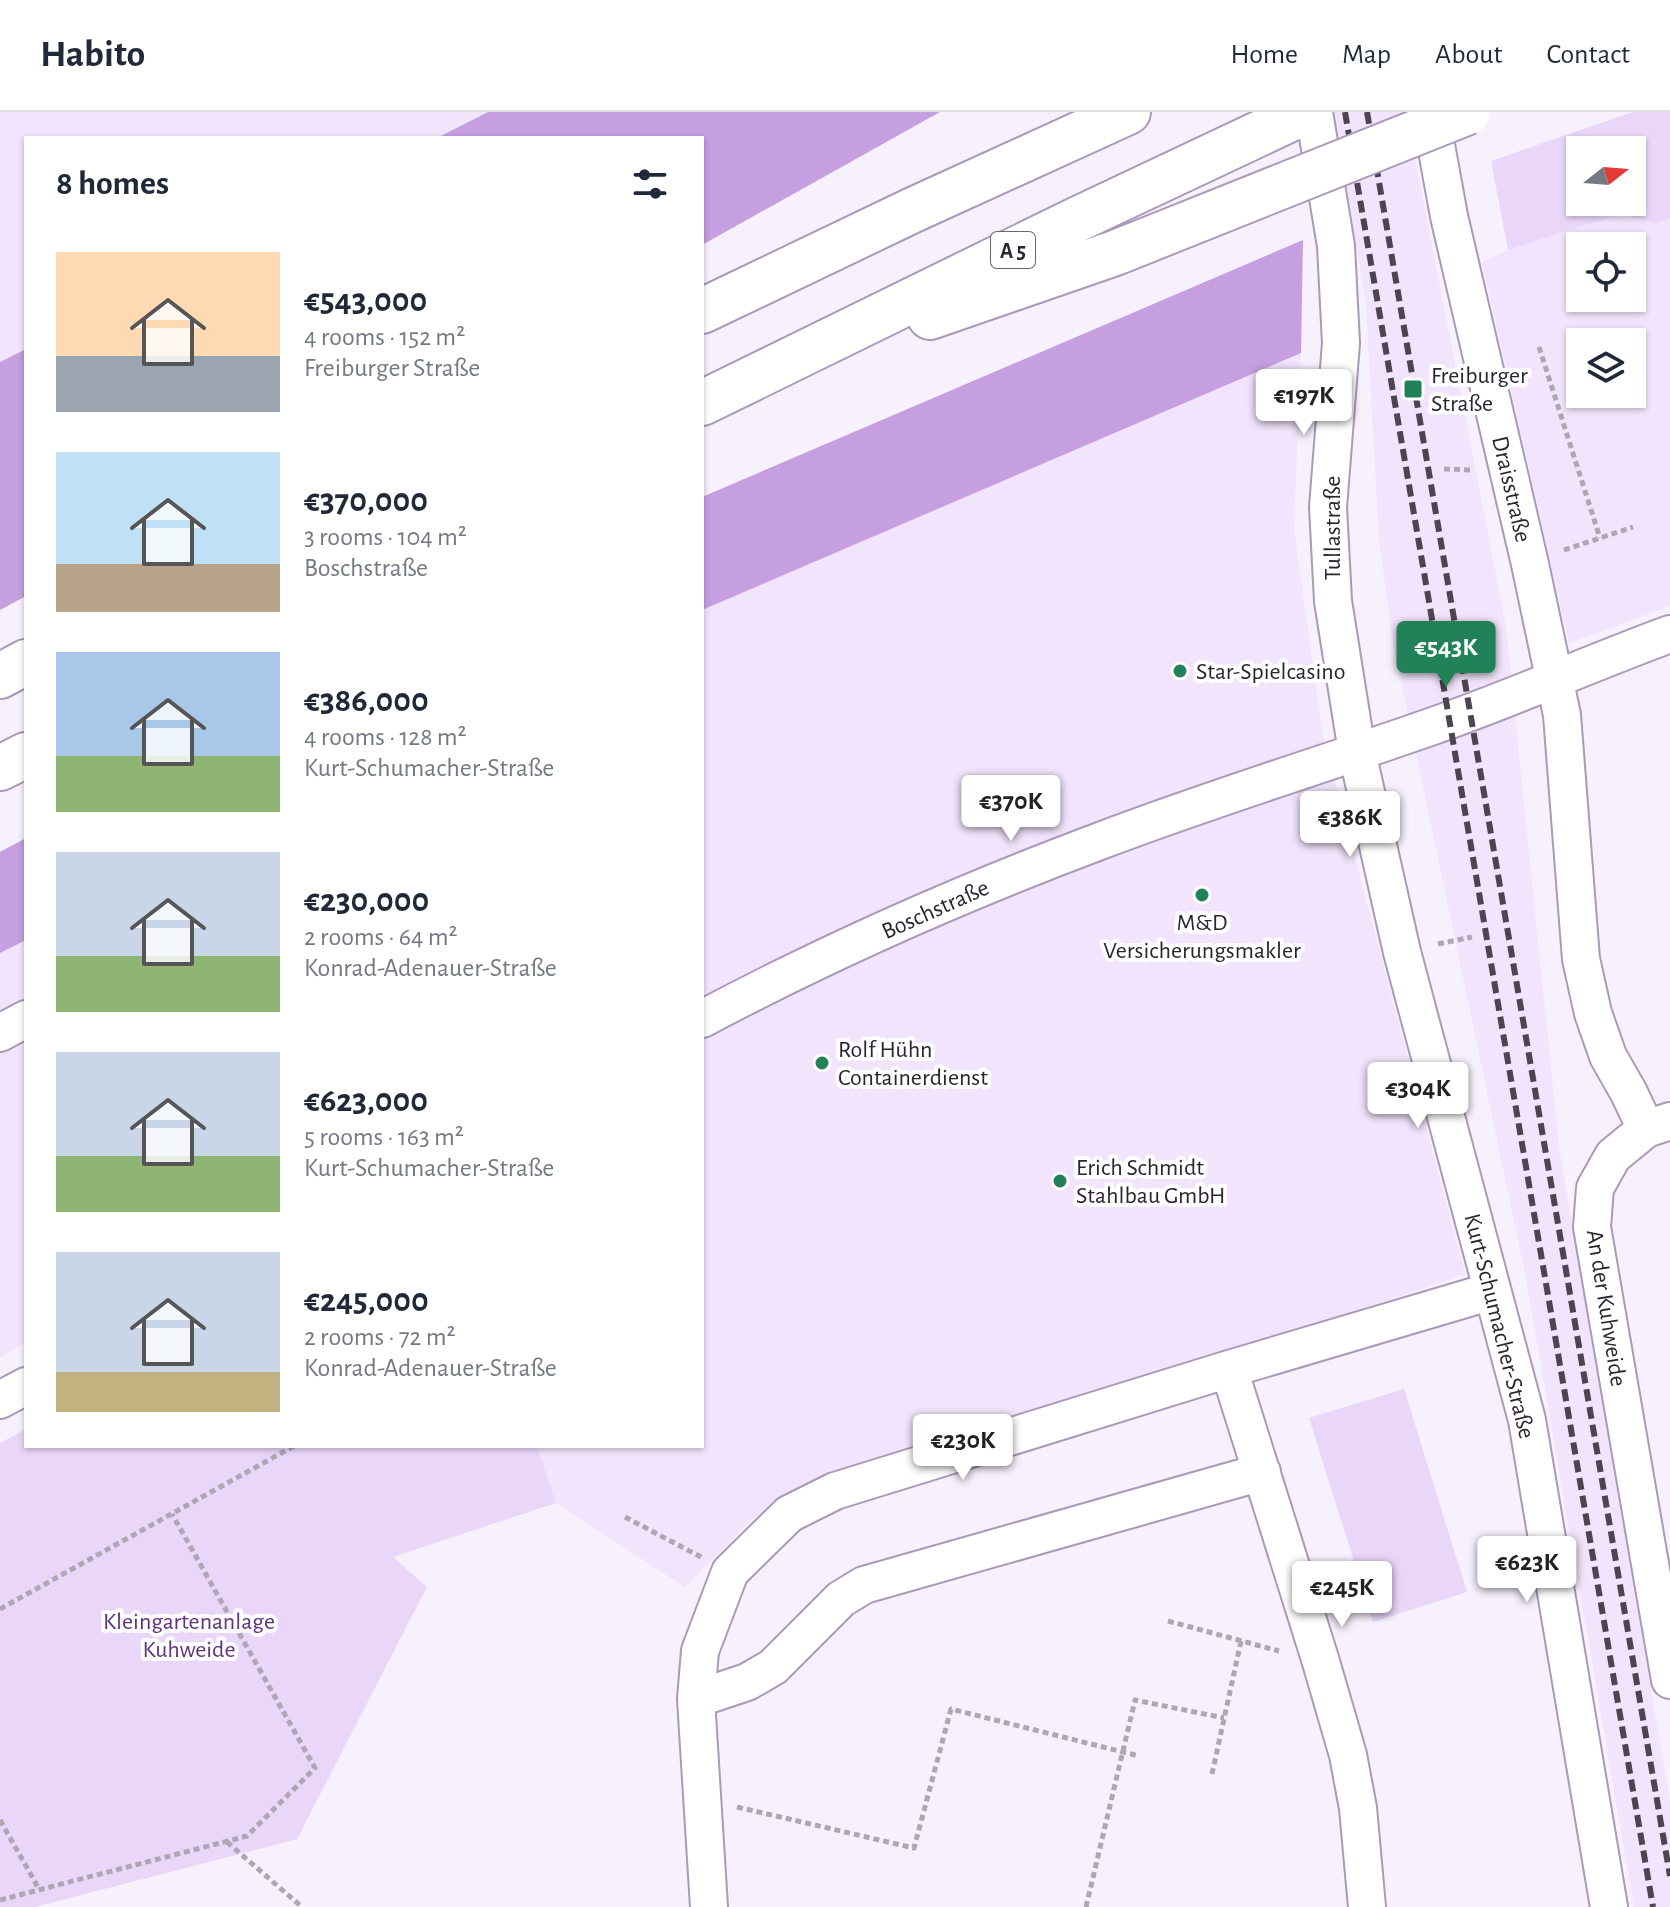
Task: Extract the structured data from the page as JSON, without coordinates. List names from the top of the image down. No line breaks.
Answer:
{"streets":{"highway":["A 5"],"street":["Draisstraße","Tullastraße","Boschstraße","An der Kuhweide","Kurt-Schumacher-Straße"]},"crossings":[["A 5","Tullastraße"],["Draisstraße","An der Kuhweide"],["Tullastraße","Boschstraße"],["Tullastraße","Kurt-Schumacher-Straße"],["Boschstraße","Kurt-Schumacher-Straße"]],"parks":["Kleingartenanlage Kuhweide"],"places":{"transit":["Freiburger Straße"],"other":["Star-Spielcasino","M&D Versicherungsmakler","Rolf Hühn Containerdienst","Erich Schmidt Stahlbau GmbH"]},"north":"right","page":{"header":"Habito","nav":["Home","Map","About","Contact"],"heading":"8 homes","list":[{"name":"€543,000","note":"4 rooms · 152 m² · Freiburger Straße"},{"name":"€370,000","note":"3 rooms · 104 m² · Boschstraße"},{"name":"€386,000","note":"4 rooms · 128 m² · Kurt-Schumacher-Straße"},{"name":"€230,000","note":"2 rooms · 64 m² · Konrad-Adenauer-Straße"},{"name":"€623,000","note":"5 rooms · 163 m² · Kurt-Schumacher-Straße"},{"name":"€245,000","note":"2 rooms · 72 m² · Konrad-Adenauer-Straße"}],"price":["€197K","€543K","€370K","€386K","€304K","€230K","€623K","€245K"]}}
